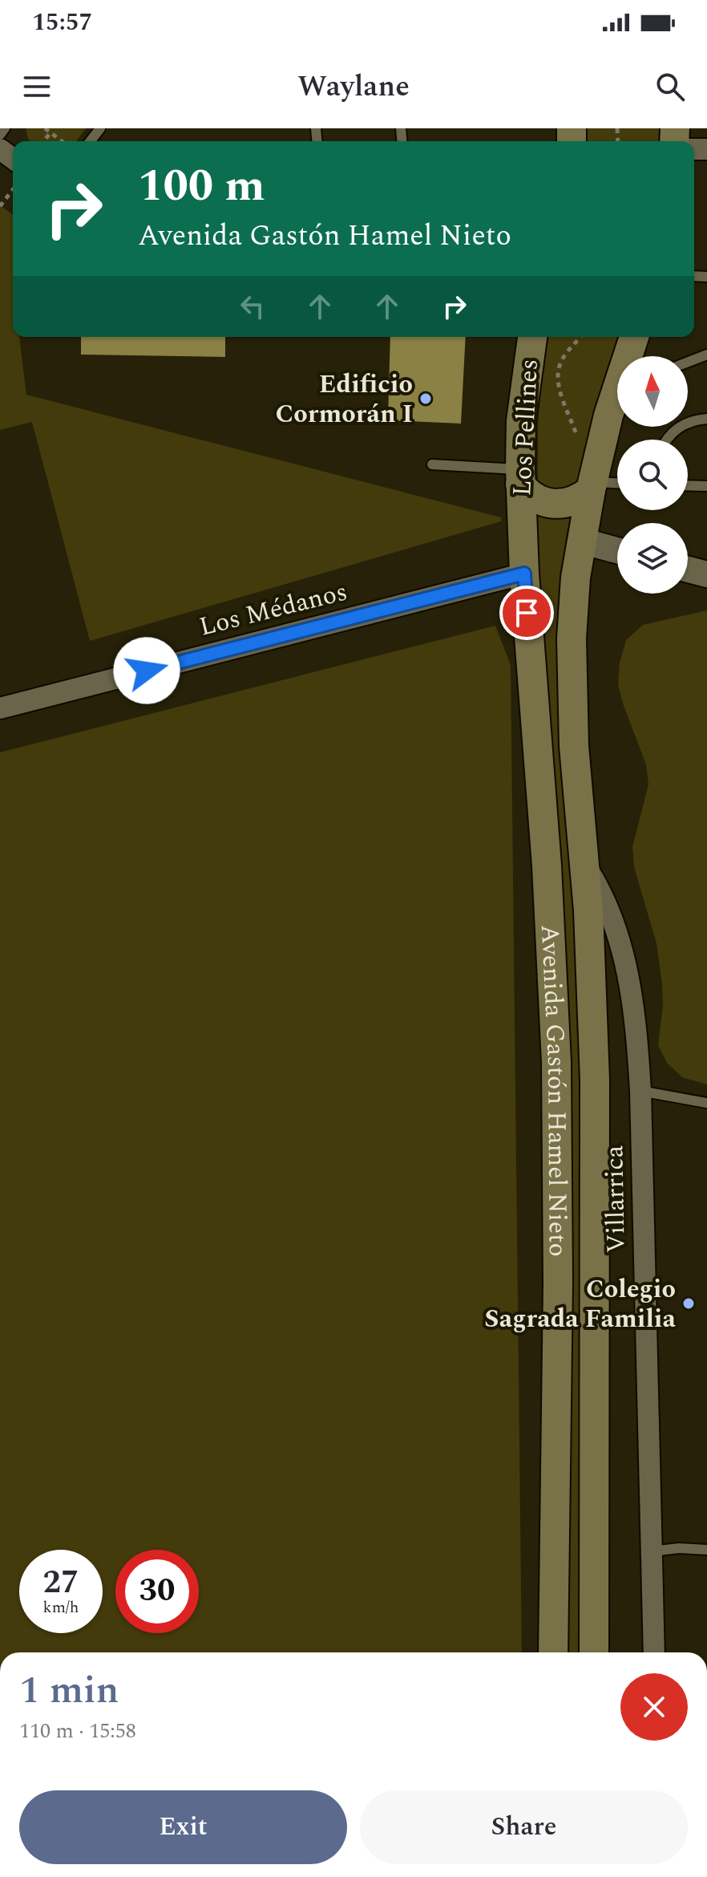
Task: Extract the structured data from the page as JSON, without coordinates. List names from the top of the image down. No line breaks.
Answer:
{"streets":{"main road":["Los Pellines","Avenida Gastón Hamel Nieto"],"street":["Los Médanos","Villarrica"]},"crossings":[["Los Pellines","Avenida Gastón Hamel Nieto"],["Los Médanos","Avenida Gastón Hamel Nieto"],["Avenida Gastón Hamel Nieto","Villarrica"]],"places":["Edificio Cormorán I","Colegio Sagrada Familia"],"north":"top","page":{"status":"15:57","header":"Waylane","turn":["100 m","Avenida Gastón Hamel Nieto"],"speed":"27 km/h","limit":"30","heading":["1 min","110 m · 15:58"],"buttons":["Exit","Share"]}}
